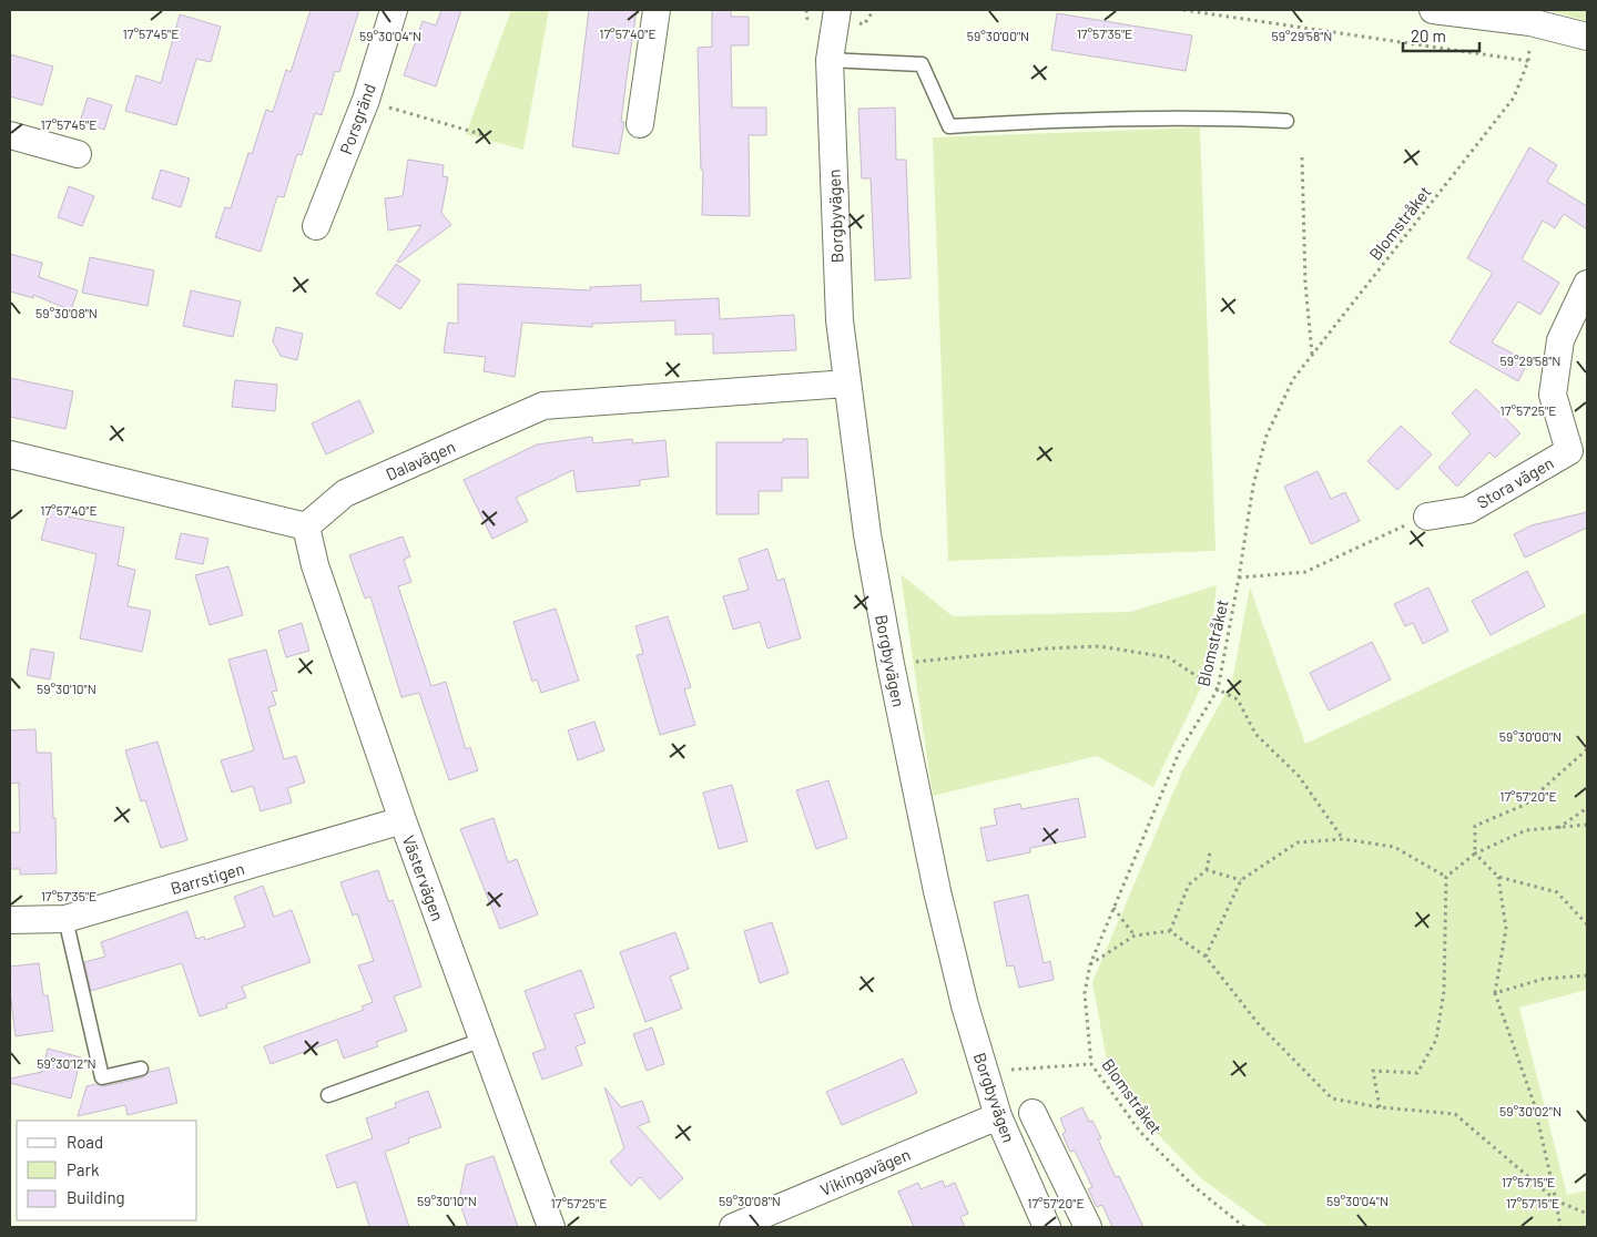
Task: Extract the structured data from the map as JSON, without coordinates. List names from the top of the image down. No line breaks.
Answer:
{"streets":{"street":["Porsgränd","Borgbyvägen","Dalavägen","Stora vägen","Barrstigen","Västervägen","Vikingavägen"],"path":["Blomstråket"]},"crossings":[["Borgbyvägen","Dalavägen"],["Borgbyvägen","Vikingavägen"],["Dalavägen","Västervägen"],["Barrstigen","Västervägen"]],"legend":["Road","Park","Building"],"scale_bar":"20 m","coordinates":["17°57'45\"E","17°57'40\"E","17°57'35\"E","59°30'04\"N","59°30'00\"N","59°29'58\"N","59°30'08\"N","17°57'25\"E","59°30'10\"N","17°57'20\"E","59°30'12\"N","59°30'02\"N","17°57'15\"E"]}
